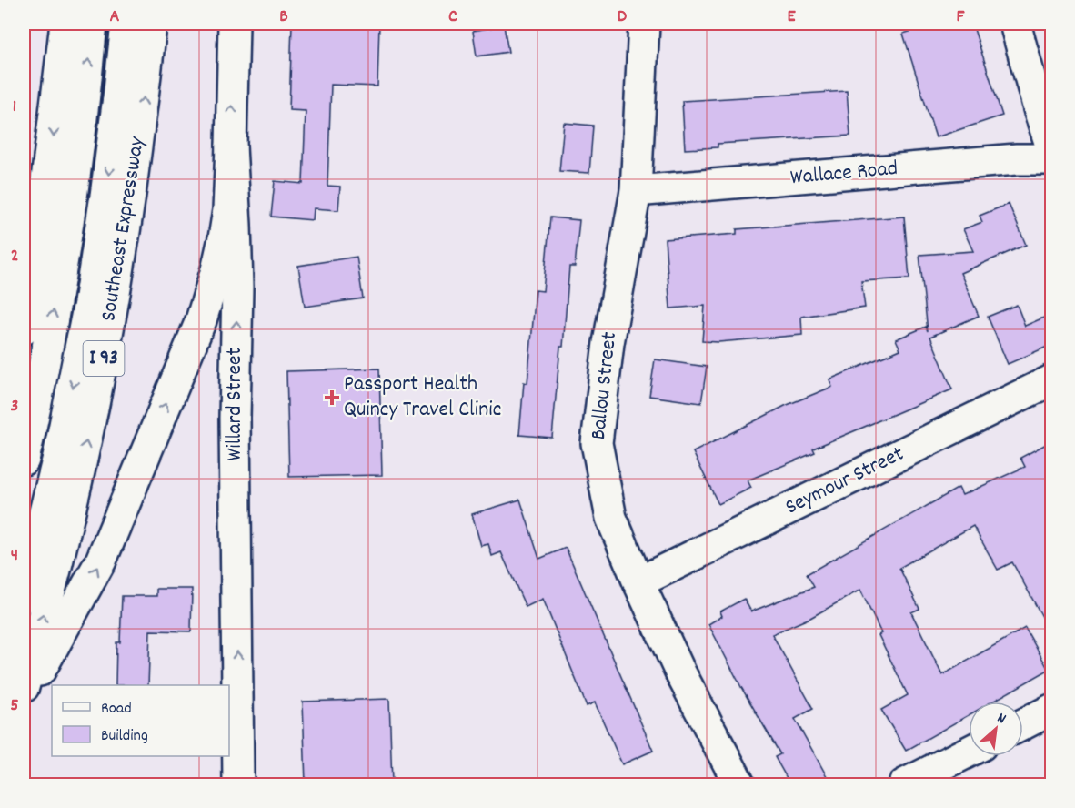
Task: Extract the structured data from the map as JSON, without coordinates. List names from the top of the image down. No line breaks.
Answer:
{"streets":{"main road":["Wallace Road","Southeast Expressway","I 93","Ballou Street","Willard Street","Seymour Street"]},"crossings":[["Wallace Road","Ballou Street"],["Ballou Street","Seymour Street"]],"places":{"health":["Passport Health Quincy Travel Clinic"]},"legend":["Road","Building"],"north":"top right","grid":{"columns":["A","B","C","D","E","F"],"rows":["1","2","3","4","5"]}}
